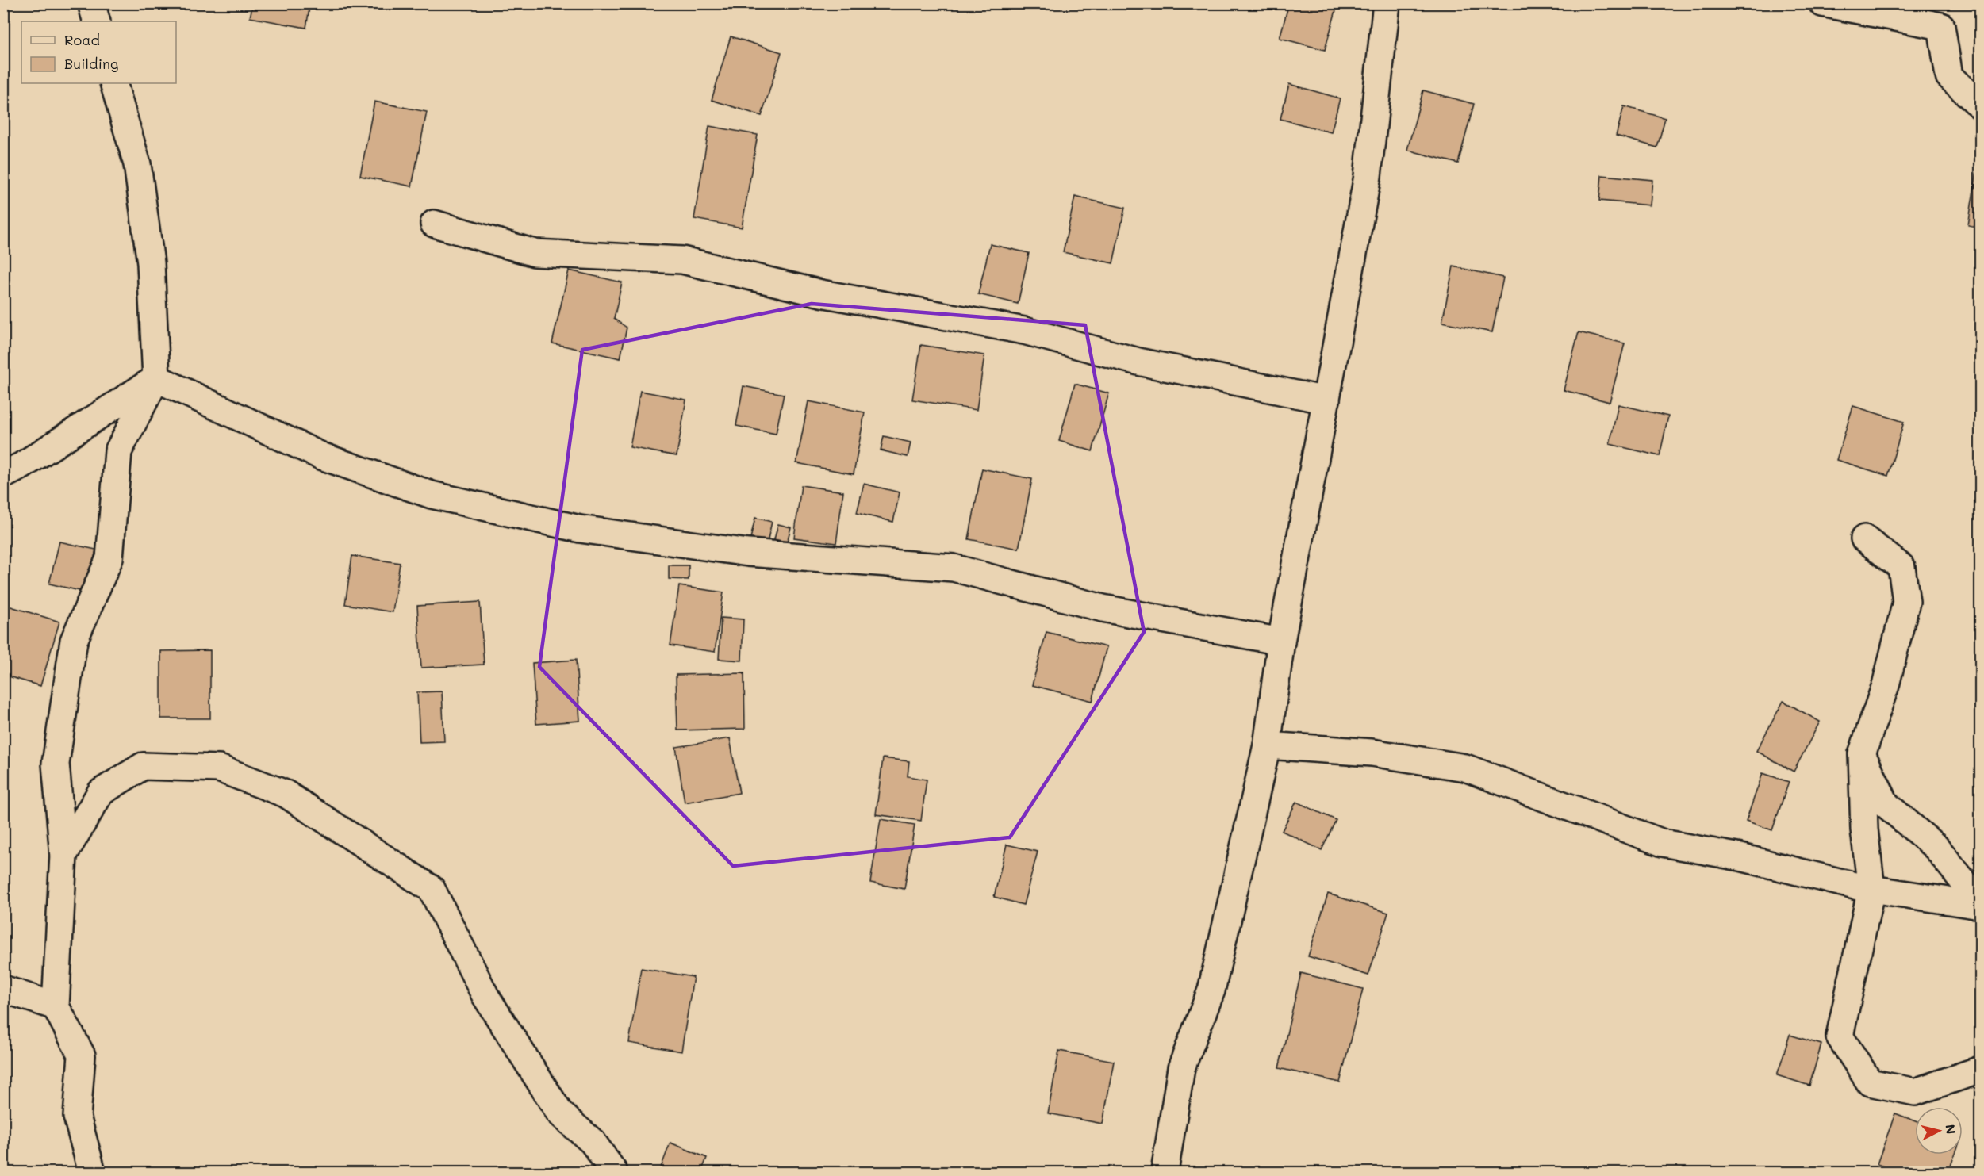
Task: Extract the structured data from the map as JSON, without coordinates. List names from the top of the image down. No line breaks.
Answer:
{"legend":["Road","Building"],"north":"right"}
